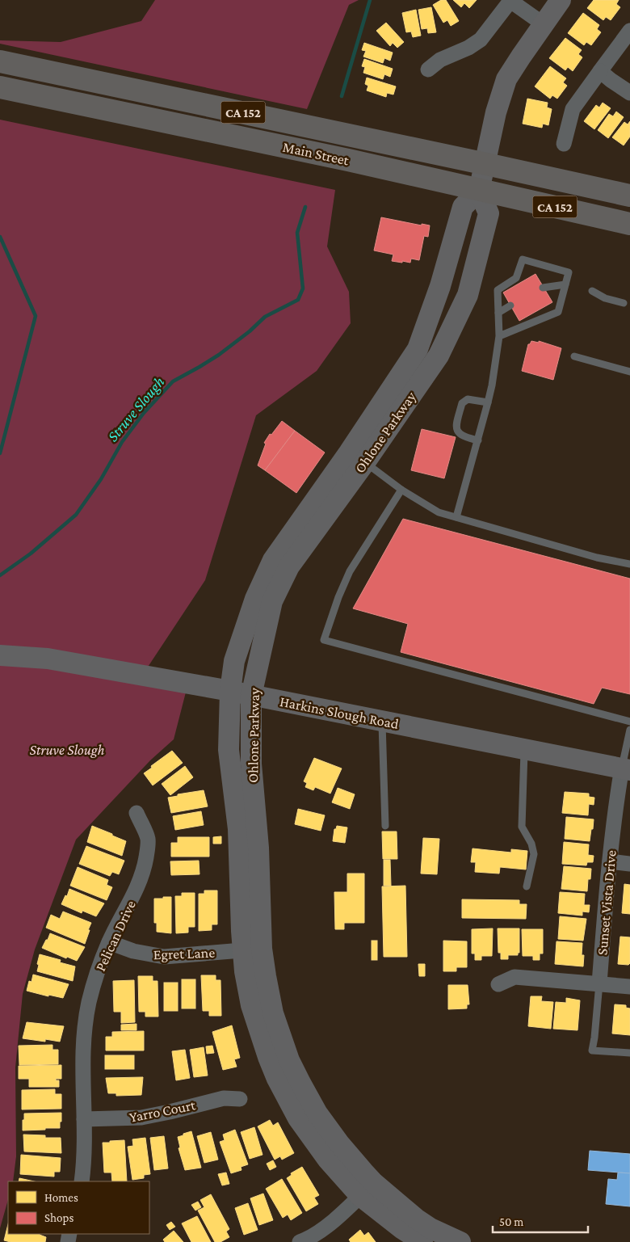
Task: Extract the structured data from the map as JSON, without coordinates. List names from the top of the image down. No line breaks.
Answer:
{"streets":{"main road":["CA 152","Main Street","Ohlone Parkway","Harkins Slough Road"],"street":["Sunset Vista Drive","Pelican Drive","Egret Lane","Yarro Court"]},"crossings":[["Main Street","Ohlone Parkway"],["Ohlone Parkway","Harkins Slough Road"],["Ohlone Parkway","Egret Lane"],["Harkins Slough Road","Sunset Vista Drive"],["Pelican Drive","Egret Lane"],["Pelican Drive","Yarro Court"]],"water":["Struve Slough"],"parks":["Struve Slough"],"legend":["Homes","Shops"],"scale_bar":"50 m"}
